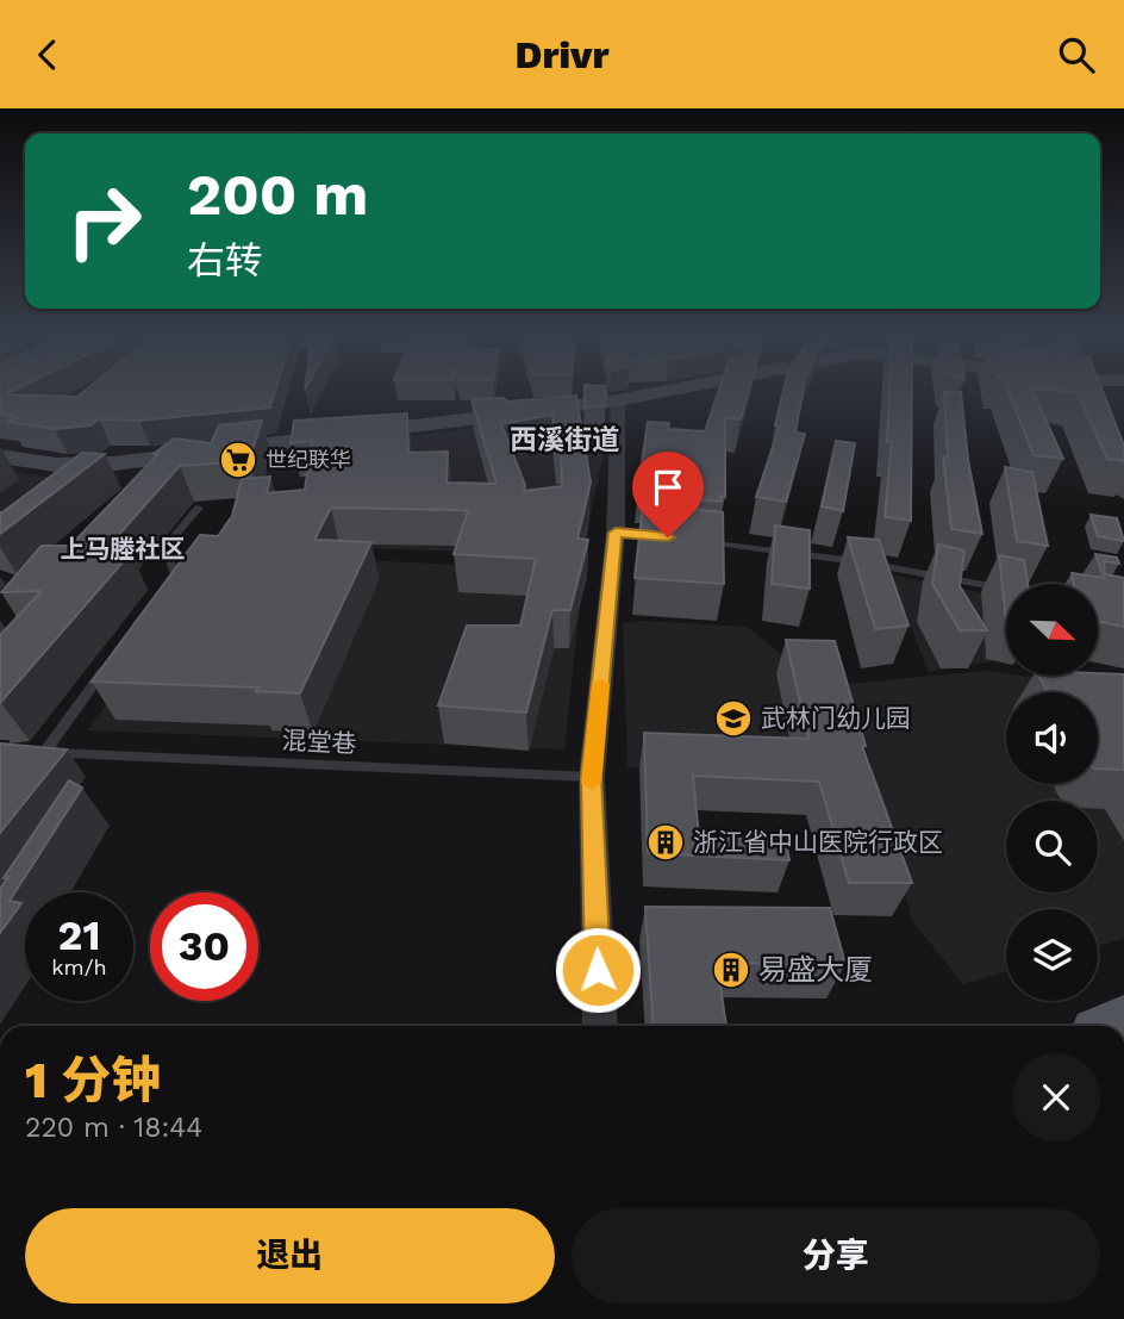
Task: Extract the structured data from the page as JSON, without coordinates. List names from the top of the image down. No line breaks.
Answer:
{"streets":{"lane":["混堂巷"]},"districts":["西溪街道","上马塍社区"],"places":{"supermarket":["世纪联华"],"school or university":["武林门幼儿园"],"building":["浙江省中山医院行政区","易盛大厦"]},"north":"bottom right","page":{"header":"Drivr","turn":["200 m","右转"],"speed":"21 km/h","limit":"30","heading":["1 分钟","220 m · 18:44"],"buttons":["退出","分享"]}}
